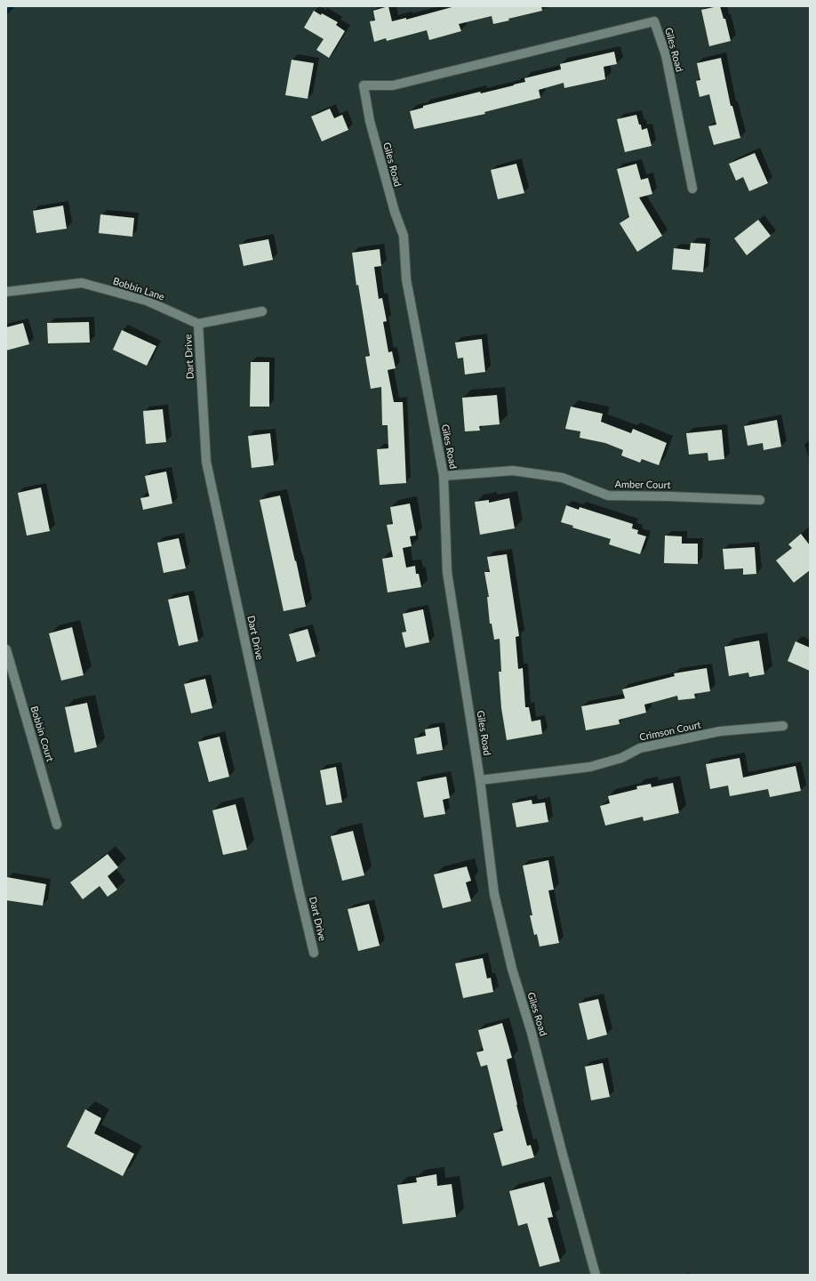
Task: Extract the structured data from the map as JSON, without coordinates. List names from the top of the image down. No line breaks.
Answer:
{"streets":{"street":["Giles Road","Bobbin Lane","Dart Drive","Amber Court","Crimson Court","Bobbin Court"]},"crossings":[["Giles Road","Amber Court"],["Giles Road","Crimson Court"],["Bobbin Lane","Dart Drive"]]}
